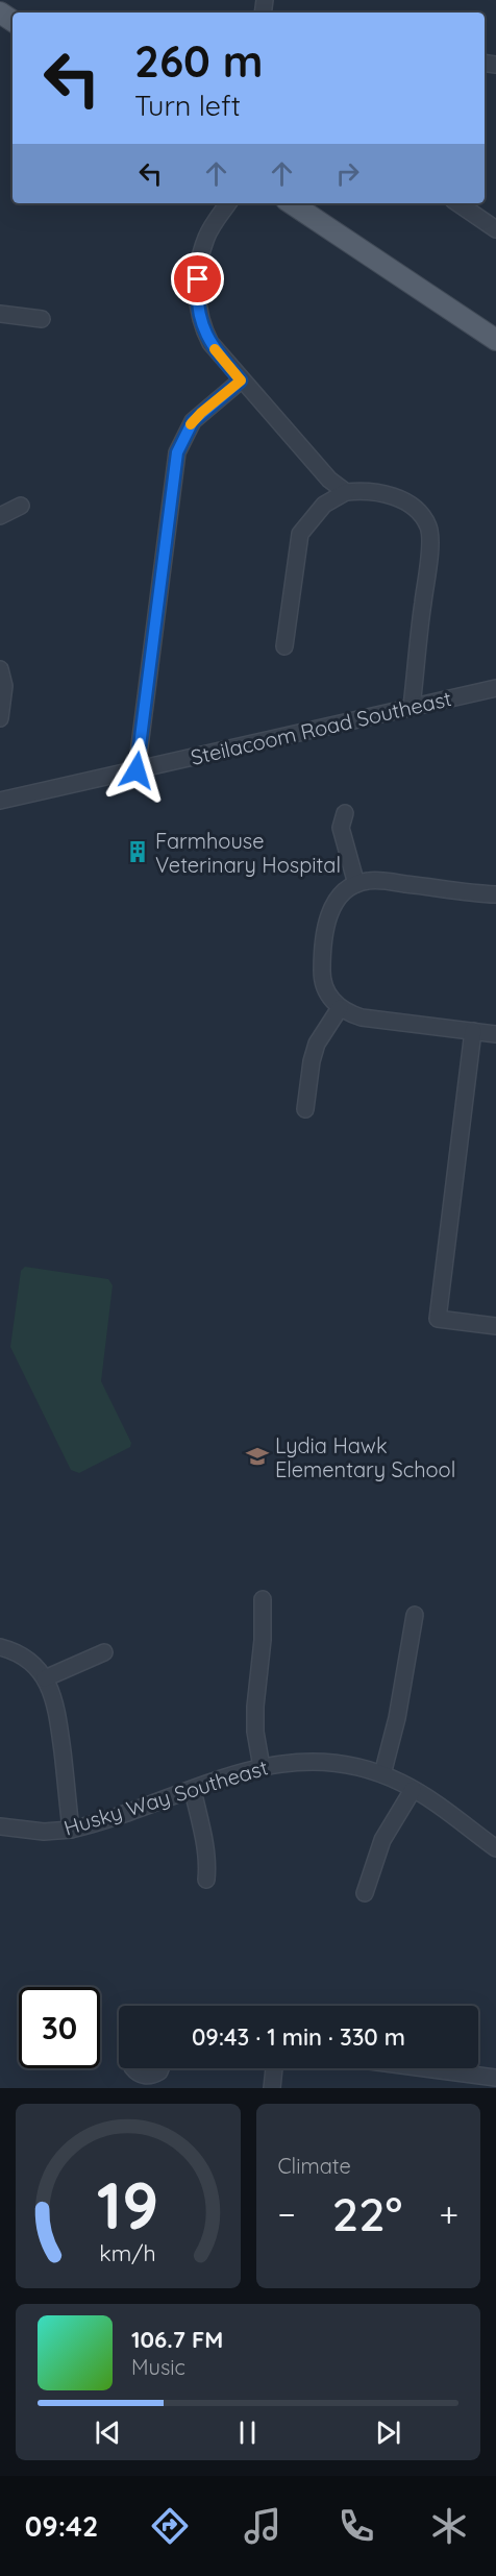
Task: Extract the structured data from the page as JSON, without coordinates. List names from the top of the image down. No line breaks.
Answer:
{"streets":{"street":["Steilacoom Road Southeast","Husky Way Southeast"]},"places":{"building":["Farmhouse Veterinary Hospital"],"school or university":["Lydia Hawk Elementary School"]},"page":{"turn":["260 m","Turn left"],"limit":"30","trip":"09:43 · 1 min · 330 m","tile":"Climate","heat":["−","22°","+"],"song":["106.7 FM","Music"],"tabs":"09:42","gauge":["19","km/h"]}}
